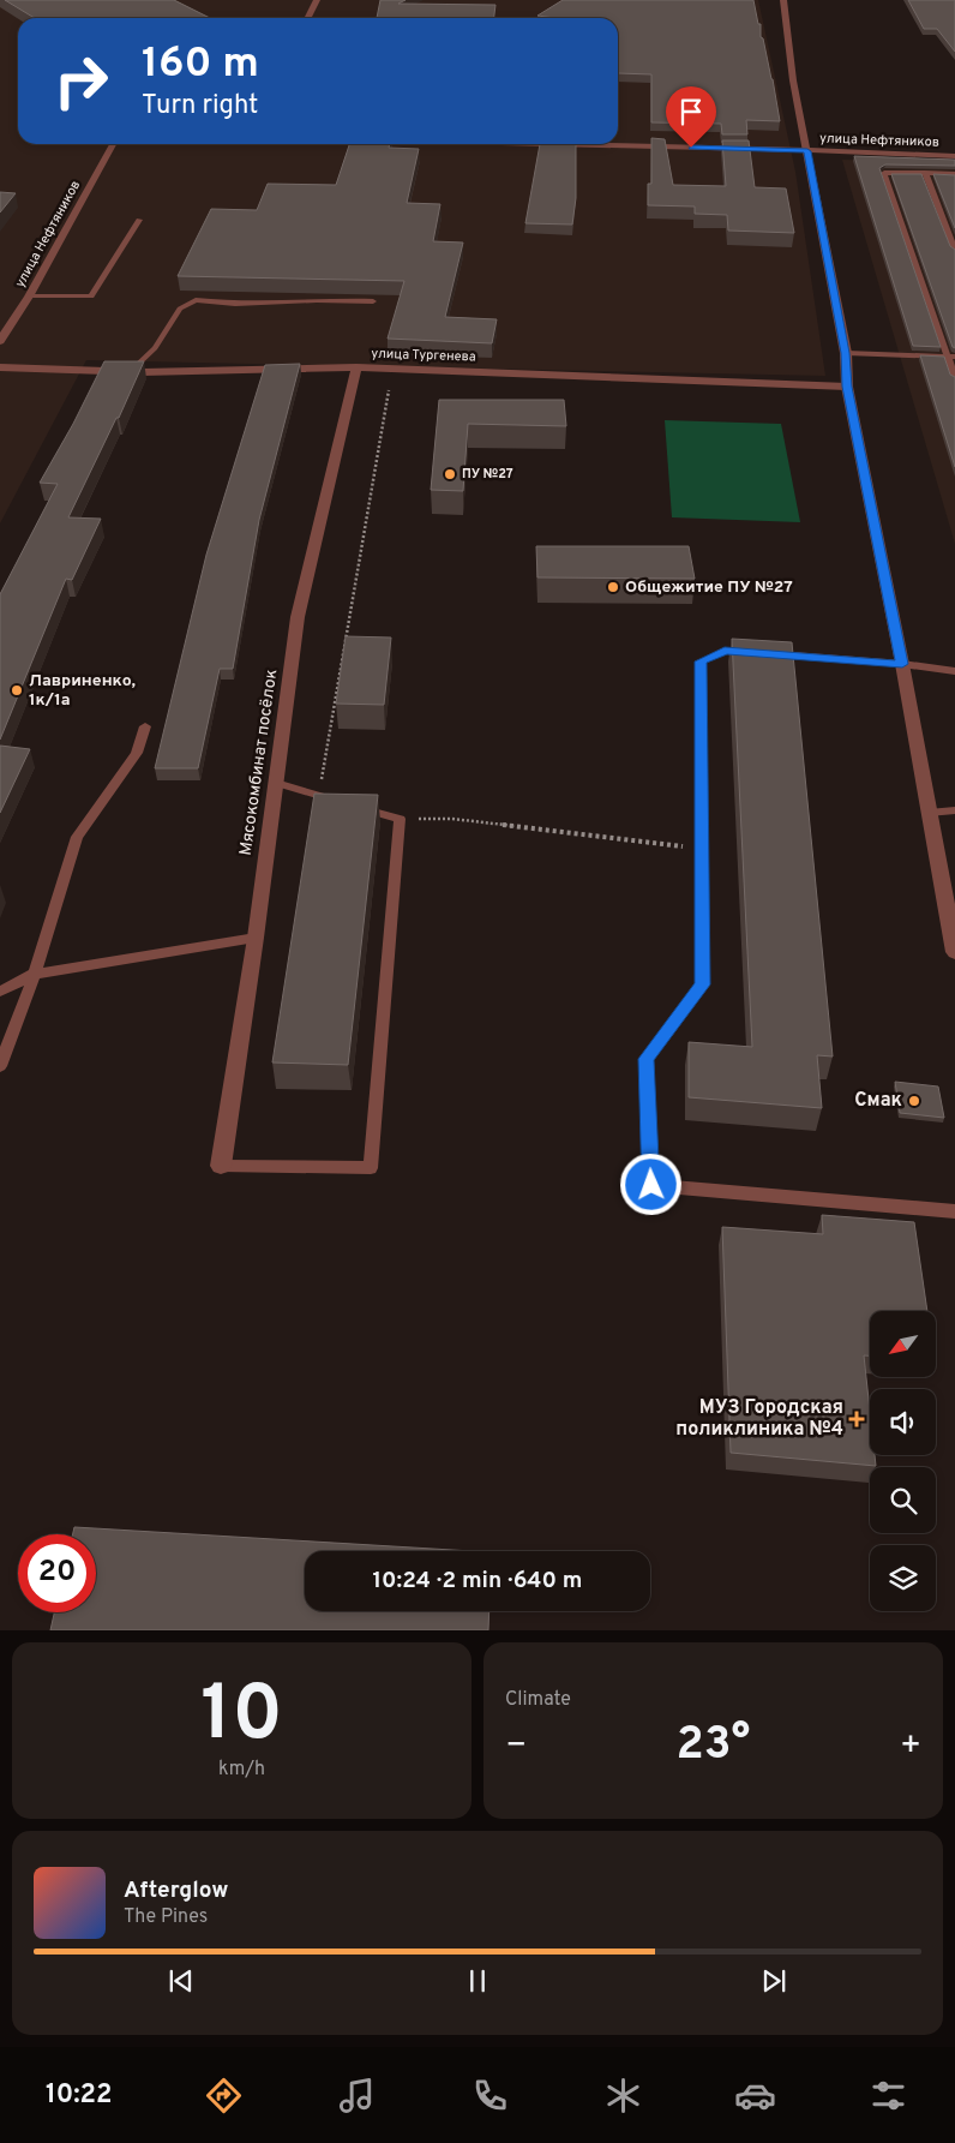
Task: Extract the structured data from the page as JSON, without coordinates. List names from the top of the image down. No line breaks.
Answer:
{"streets":{"street":["улица Нефтяников","улица Тургенева","Мясокомбинат посёлок"]},"crossings":[["улица Тургенева","Мясокомбинат посёлок"]],"places":{"other":["ПУ №27","Общежитие ПУ №27","Лавриненко, 1к/1а","Смак"],"health":["МУЗ Городская поликлиника №4"]},"north":"bottom left","page":{"turn":["160 m","Turn right"],"limit":"20","trip":"10:24 · 2 min · 640 m","tile":[["10","km/h"],"Climate"],"heat":["−","23°","+"],"song":["Afterglow","The Pines"],"tabs":"10:22"}}
